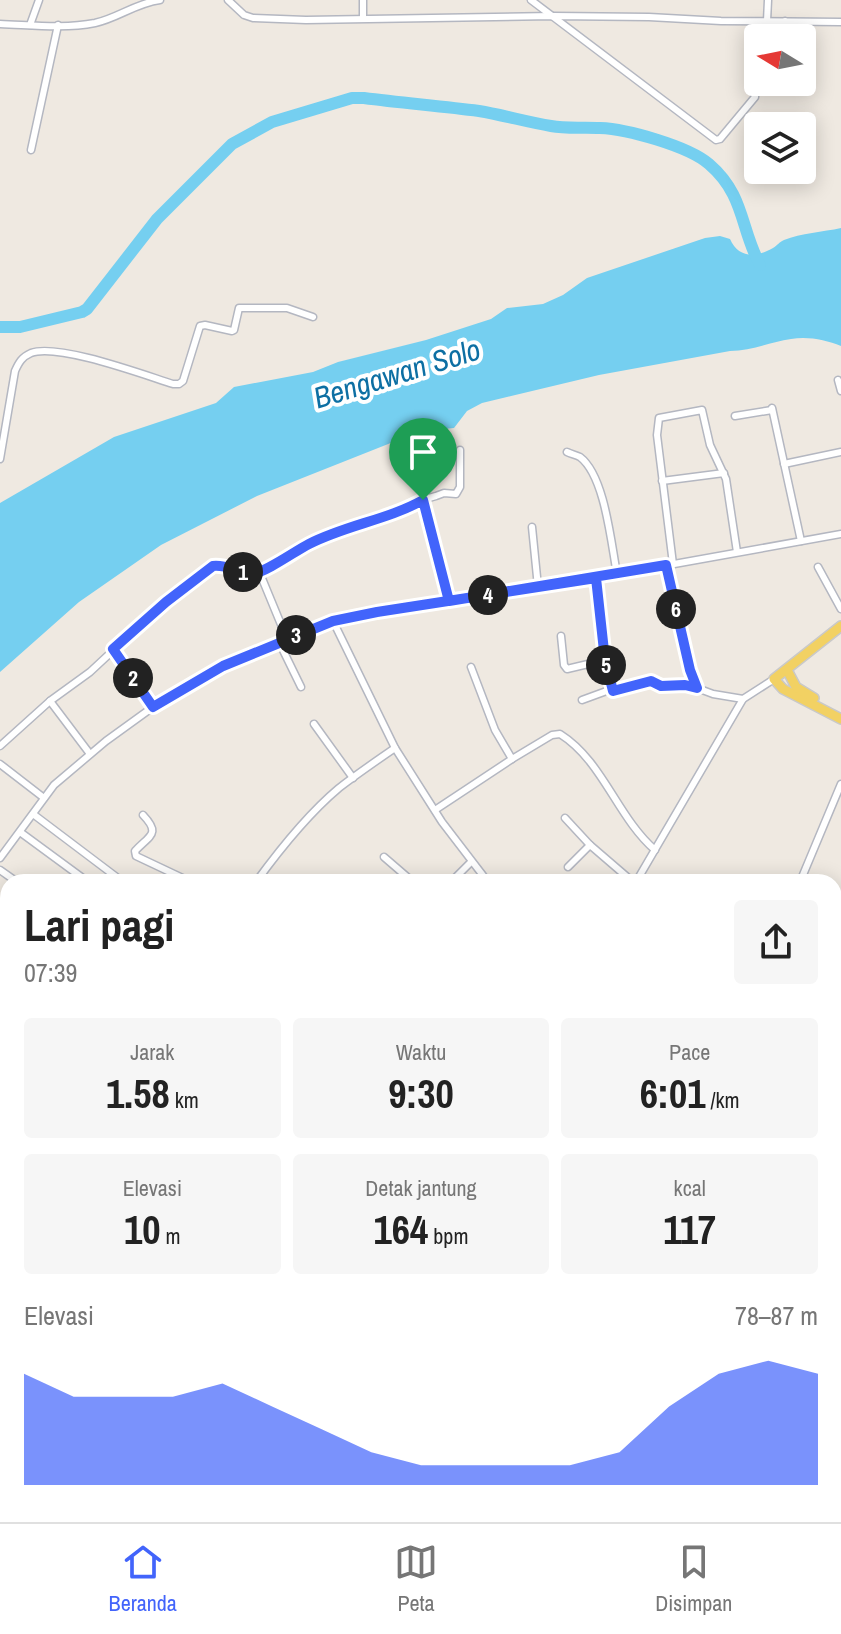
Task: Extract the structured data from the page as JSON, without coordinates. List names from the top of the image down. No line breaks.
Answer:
{"water":["Bengawan Solo"],"north":"left","page":{"pins":["1","4","6","3","5","2"],"heading":["Lari pagi","07:39"],"stats":[["Jarak","1.58 km"],["Waktu","9:30"],["Pace","6:01 /km"],["Elevasi","10 m"],["Detak jantung","164 bpm"],["kcal","117"]],"chart":["Elevasi","78–87 m"],"tabs":["Beranda","Peta","Disimpan"]}}
